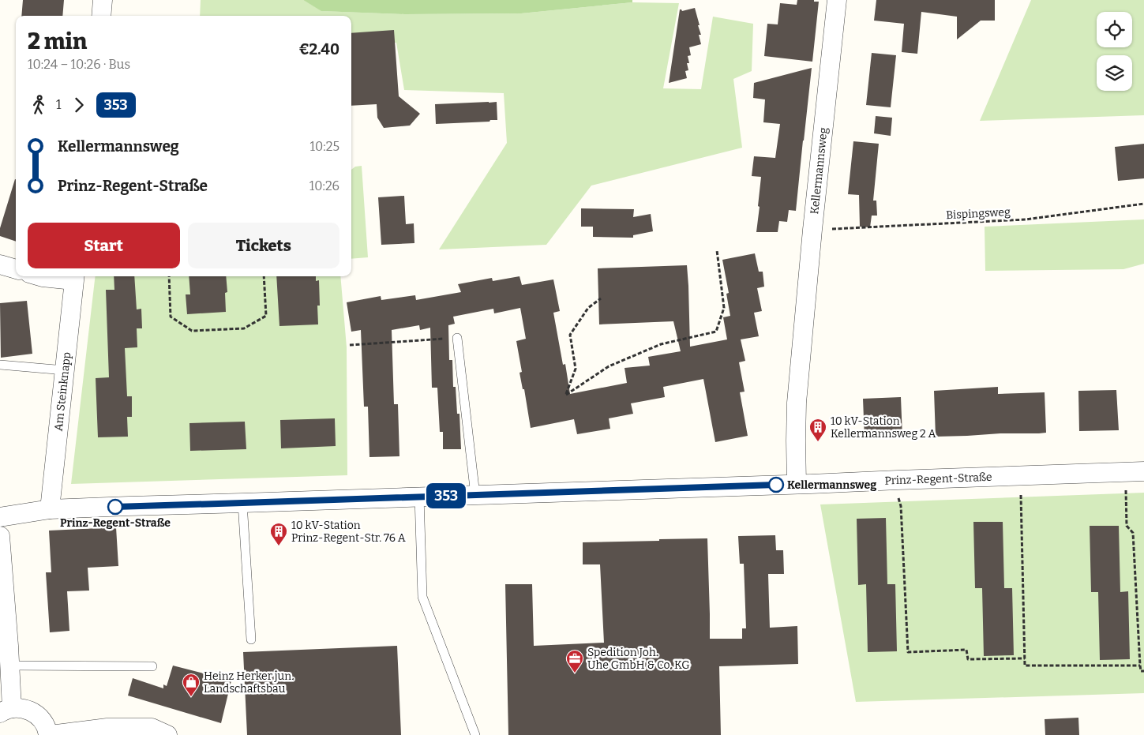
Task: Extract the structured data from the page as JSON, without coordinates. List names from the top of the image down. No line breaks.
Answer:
{"streets":{"street":["Kellermannsweg","Am Steinknapp","Prinz-Regent-Straße"],"path":["Bispingsweg"]},"crossings":[["Kellermannsweg","Bispingsweg"],["Kellermannsweg","Prinz-Regent-Straße"],["Am Steinknapp","Prinz-Regent-Straße"]],"places":{"building":["10 kV-Station Kellermannsweg 2 A","10 kV-Station Prinz-Regent-Str. 76 A"],"other":["Kellermannsweg","Prinz-Regent-Straße"],"office":["Spedition Joh. Uhe GmbH & Co. KG"],"shop":["Heinz Herker jun. Landschaftsbau"]},"lines":["bus line 353"],"page":{"on_map":"353","heading":["2 min","10:24 – 10:26 · Bus","€2.40"],"legs":["1","353"],"list":[{"name":"Kellermannsweg","value":"10:25"},{"name":"Prinz-Regent-Straße","value":"10:26"}],"buttons":["Start","Tickets"]}}
